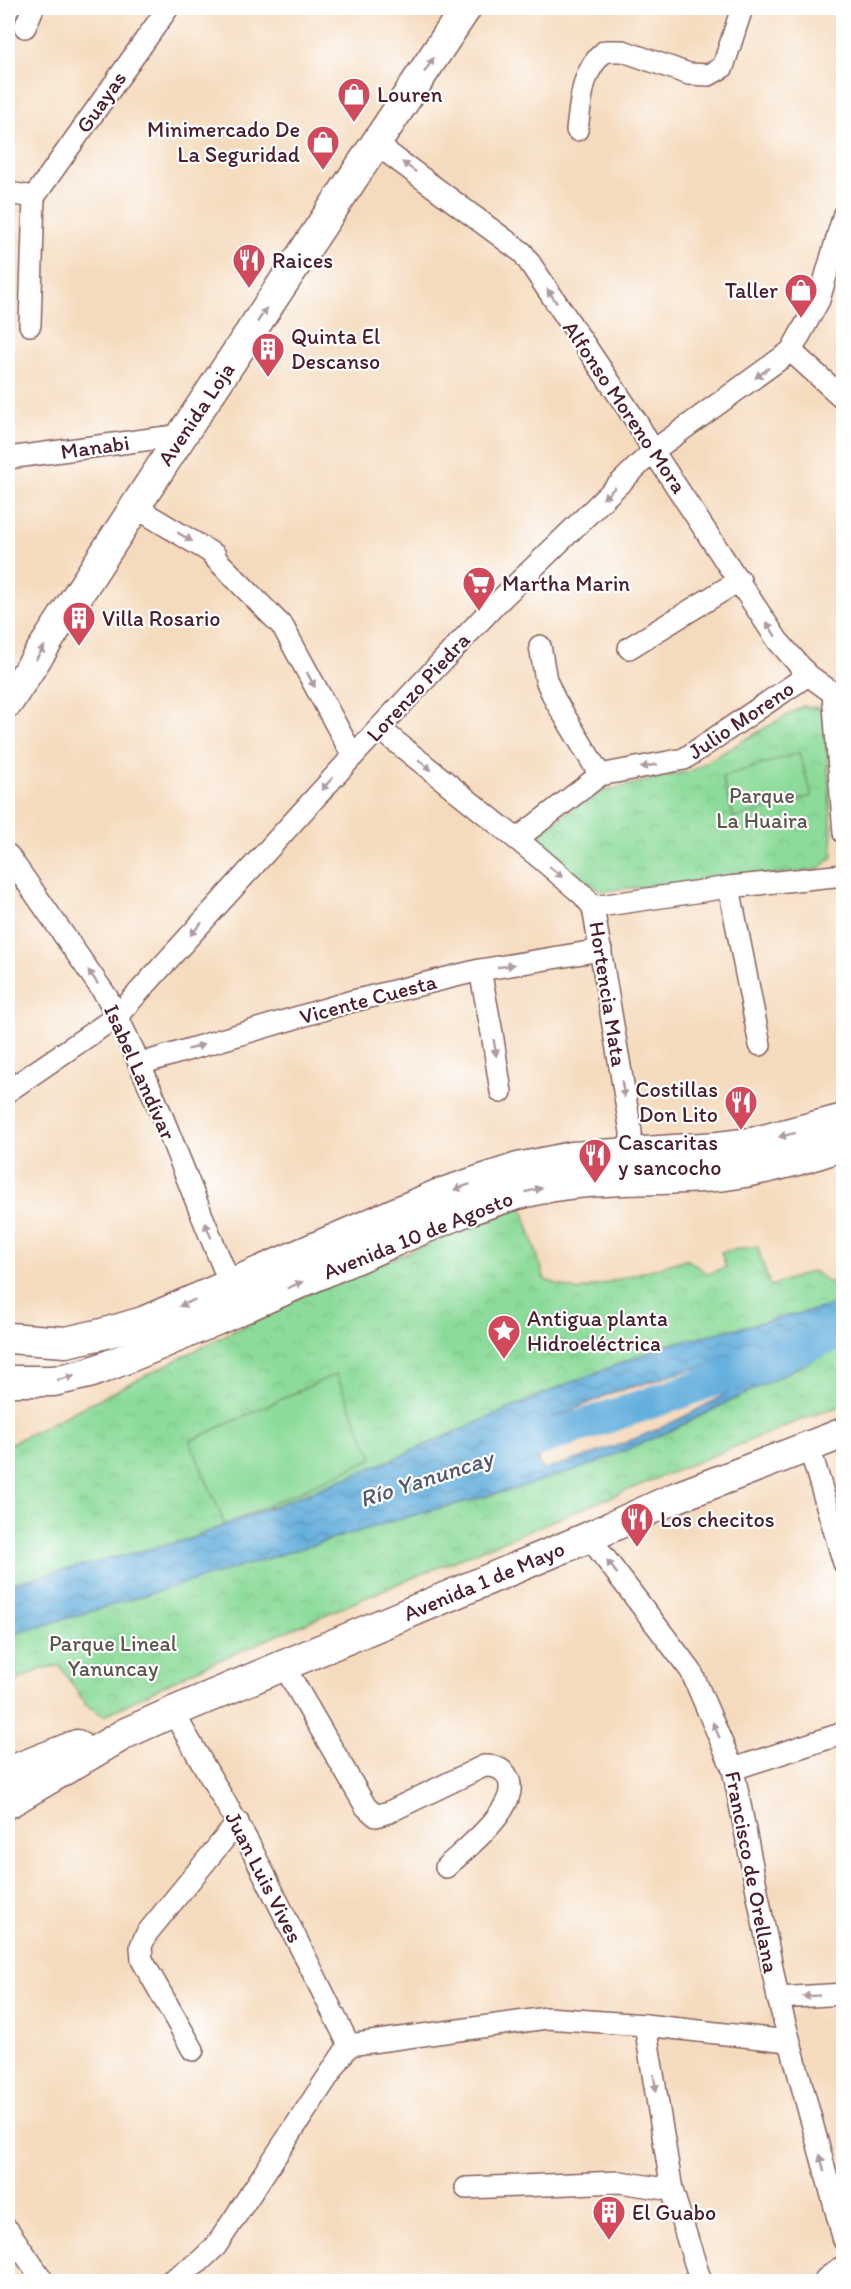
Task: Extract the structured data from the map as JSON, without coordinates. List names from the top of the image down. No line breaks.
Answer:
{"streets":{"main road":["Avenida Loja","Avenida 10 de Agosto","Avenida 1 de Mayo"],"street":["Guayas","Alfonso Moreno Mora","Manabi","Lorenzo Piedra","Julio Moreno","Hortencia Mata","Vicente Cuesta","Isabel Landívar","Francisco de Orellana","Juan Luis Vives"]},"crossings":[["Alfonso Moreno Mora","Avenida Loja"],["Alfonso Moreno Mora","Lorenzo Piedra"],["Alfonso Moreno Mora","Julio Moreno"],["Avenida Loja","Manabi"],["Lorenzo Piedra","Hortencia Mata"],["Lorenzo Piedra","Isabel Landívar"],["Julio Moreno","Hortencia Mata"],["Hortencia Mata","Vicente Cuesta"],["Hortencia Mata","Avenida 10 de Agosto"],["Vicente Cuesta","Isabel Landívar"],["Isabel Landívar","Avenida 10 de Agosto"],["Avenida 1 de Mayo","Francisco de Orellana"],["Avenida 1 de Mayo","Juan Luis Vives"]],"one_way":["Alfonso Moreno Mora","Avenida Loja","Lorenzo Piedra","Vicente Cuesta","Isabel Landívar"],"water":["Río Yanuncay"],"parks":["Parque La Huaira","Parque Lineal Yanuncay"],"places":{"shop":["Louren","Minimercado De La Seguridad","Taller"],"restaurant":["Raices","Costillas Don Lito","Cascaritas y sancocho","Los checitos"],"building":["Quinta El Descanso","Villa Rosario","El Guabo"],"supermarket":["Martha Marin"],"place":["Antigua planta Hidroeléctrica"]}}
